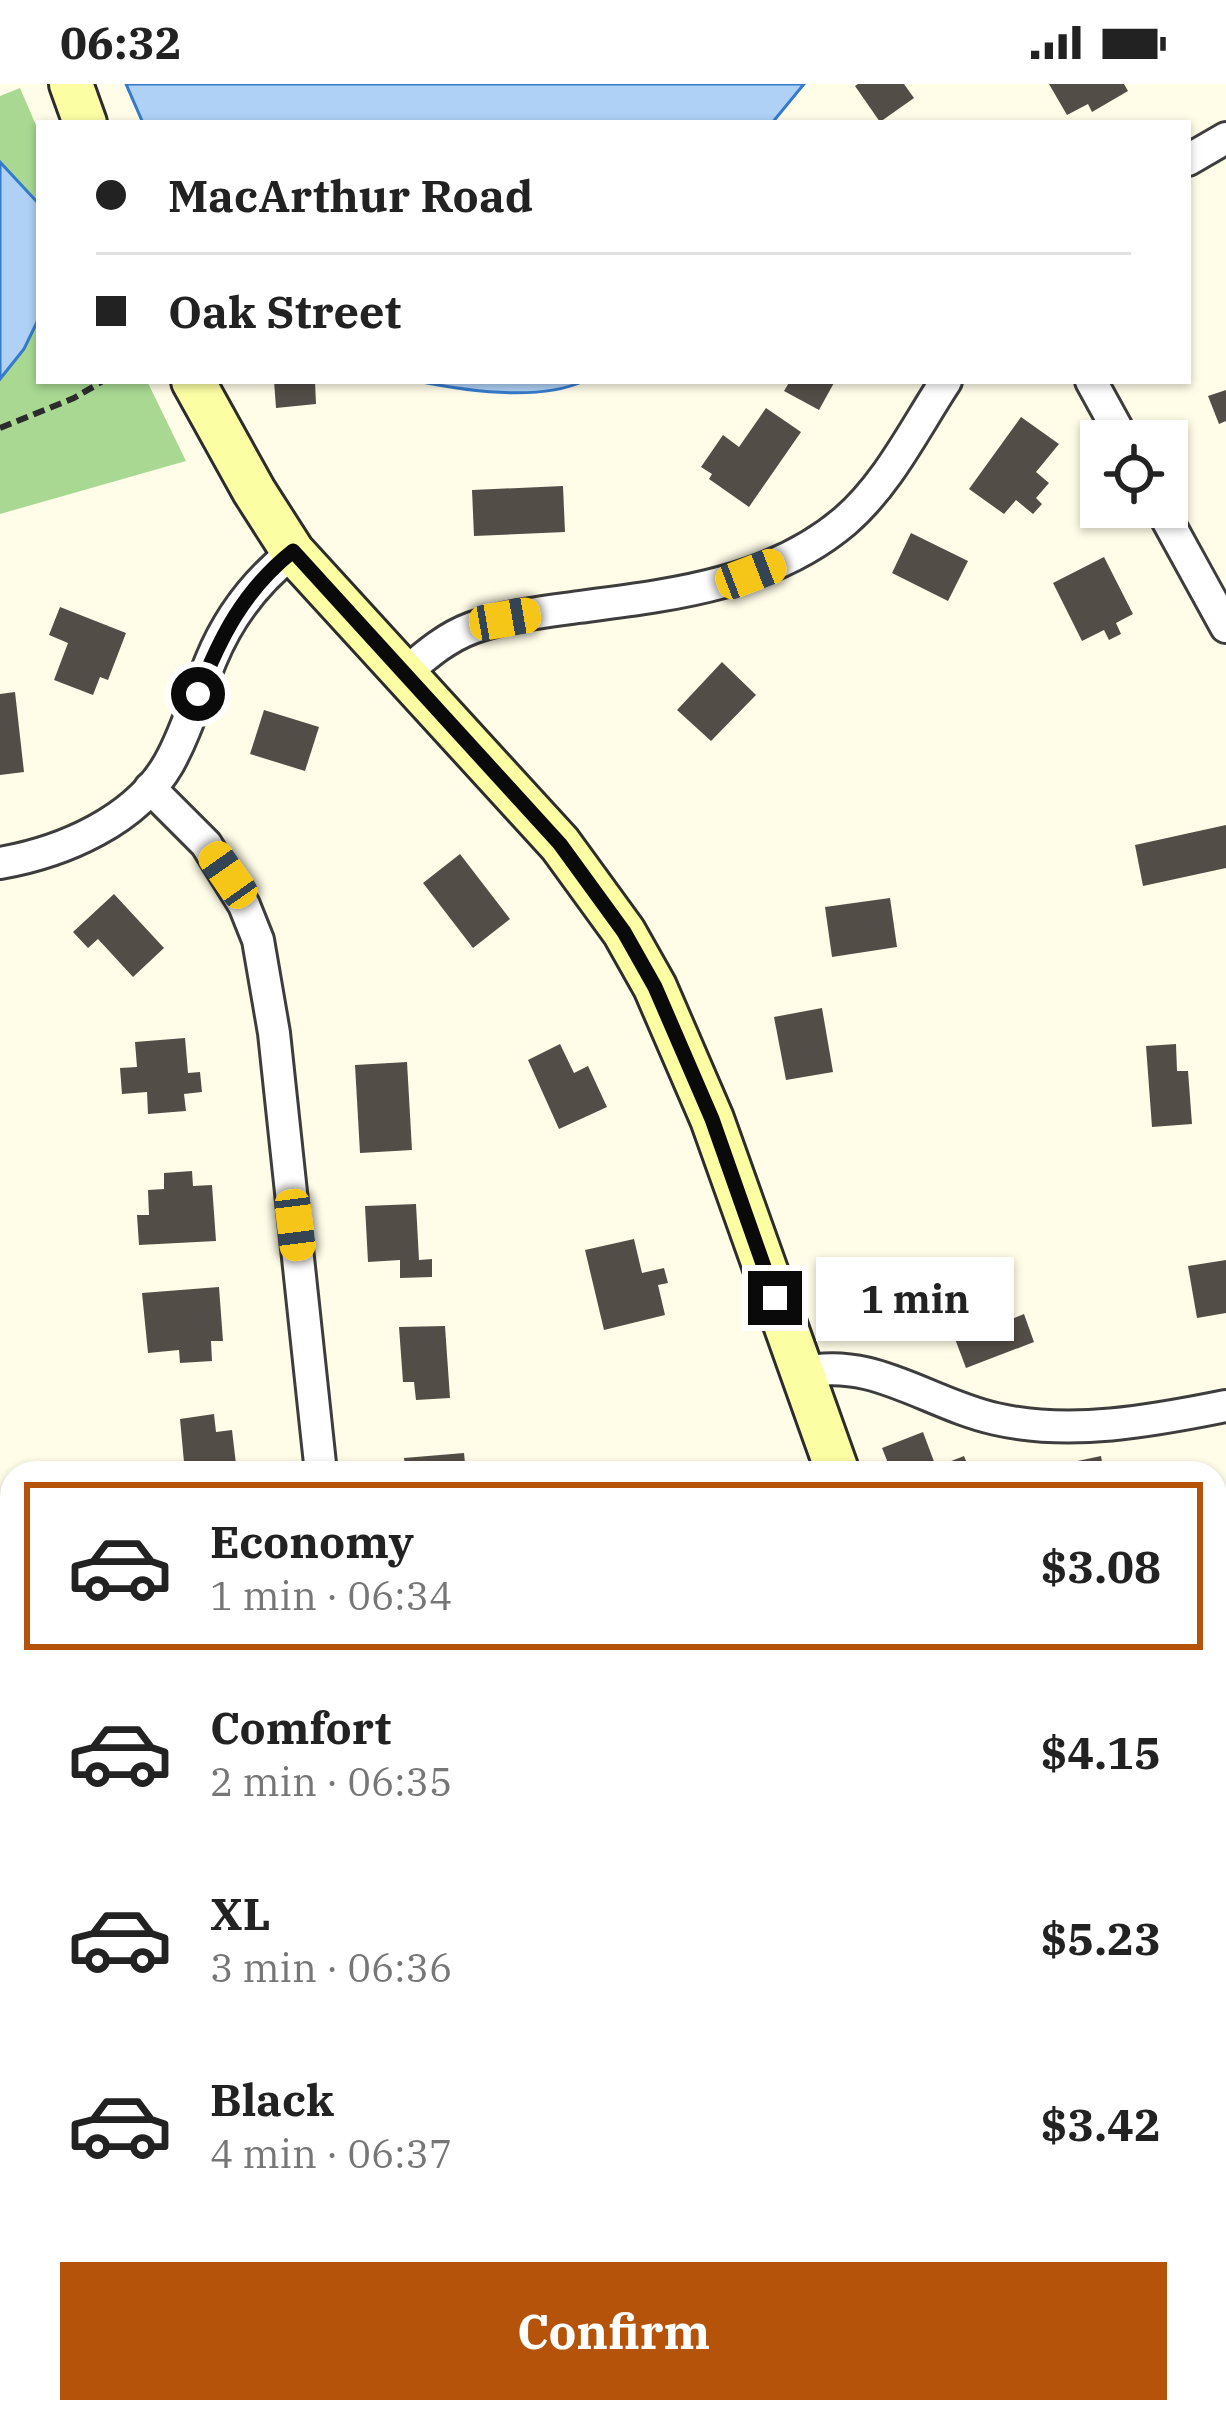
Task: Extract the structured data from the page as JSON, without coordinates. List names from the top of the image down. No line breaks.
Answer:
{"page":{"status":"06:32","banner":["MacArthur Road","Oak Street"],"bubble":"1 min","list":[{"name":"Economy","note":"1 min · 06:34","value":"$3.08"},{"name":"Comfort","note":"2 min · 06:35","value":"$4.15"},{"name":"XL","note":"3 min · 06:36","value":"$5.23"},{"name":"Black","note":"4 min · 06:37","value":"$3.42"}],"buttons":"Confirm"}}
